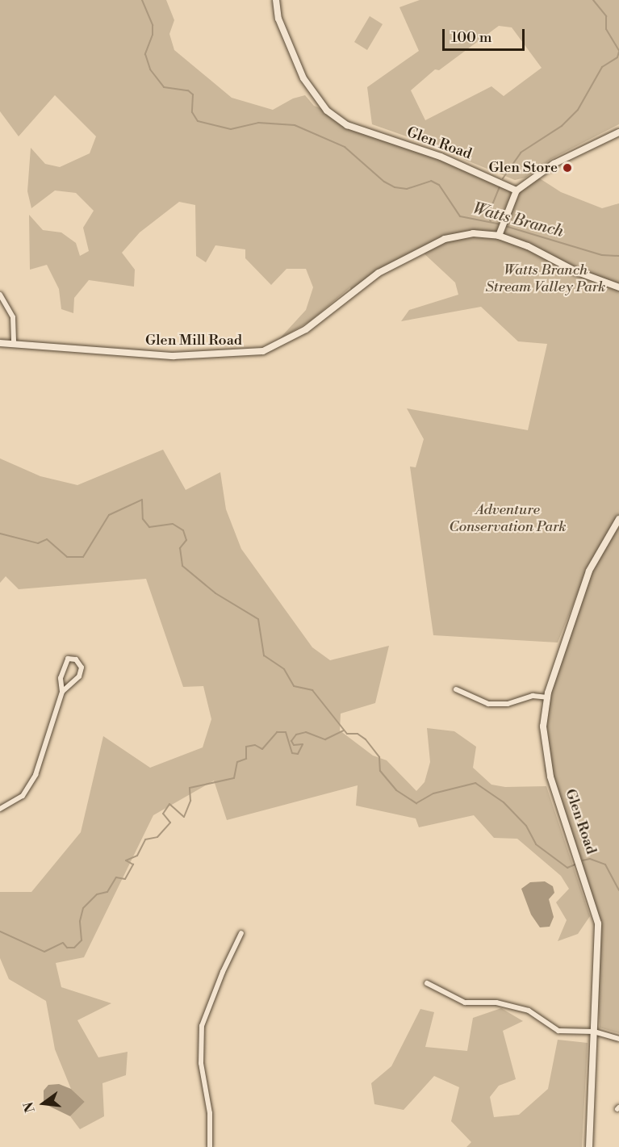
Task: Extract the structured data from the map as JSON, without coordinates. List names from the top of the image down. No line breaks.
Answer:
{"streets":{"main road":["Glen Road","Glen Mill Road"]},"water":["Watts Branch"],"parks":["Watts Branch Stream Valley Park","Adventure Conservation Park"],"places":["Glen Store"],"scale_bar":"100 m","north":"left"}
